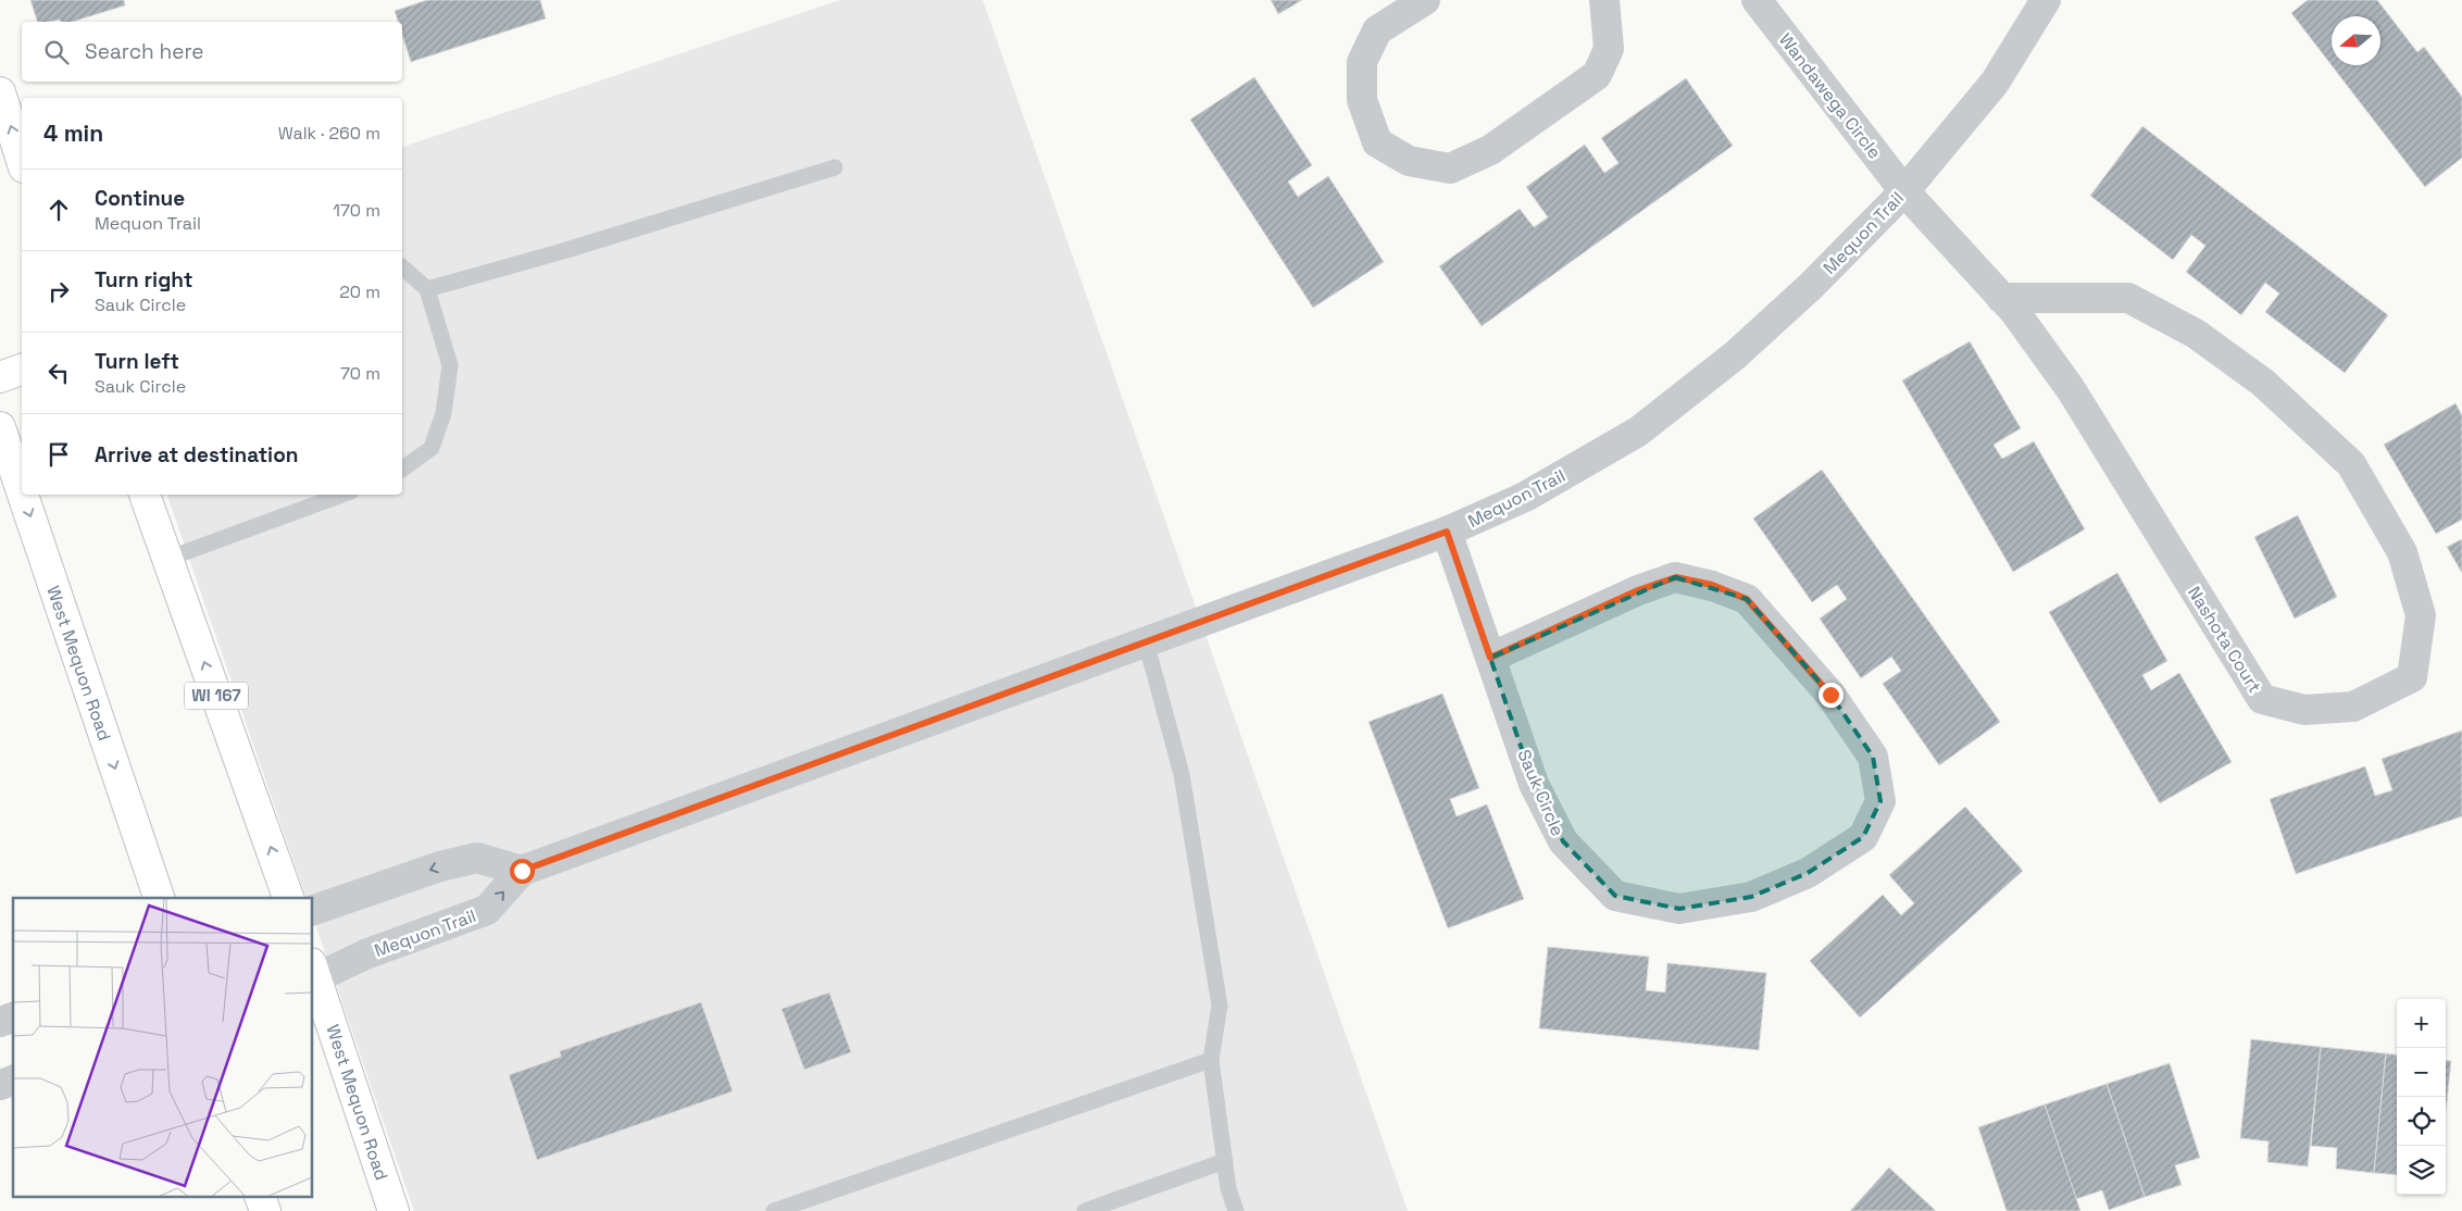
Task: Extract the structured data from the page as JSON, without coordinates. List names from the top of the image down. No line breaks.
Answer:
{"streets":{"main road":["West Mequon Road","WI 167"],"street":["Wandawega Circle","Mequon Trail","Nashota Court","Sauk Circle"]},"crossings":[["Wandawega Circle","Mequon Trail"],["Wandawega Circle","Nashota Court"],["Mequon Trail","Nashota Court"],["Mequon Trail","West Mequon Road"],["Mequon Trail","Sauk Circle"]],"north":"left","page":{"search":"Search here","heading":["4 min","Walk · 260 m"],"list":[["Continue","Mequon Trail","170 m"],["Turn right","Sauk Circle","20 m"],["Turn left","Sauk Circle","70 m"],"Arrive at destination"],"map_buttons":["+","−"]}}
